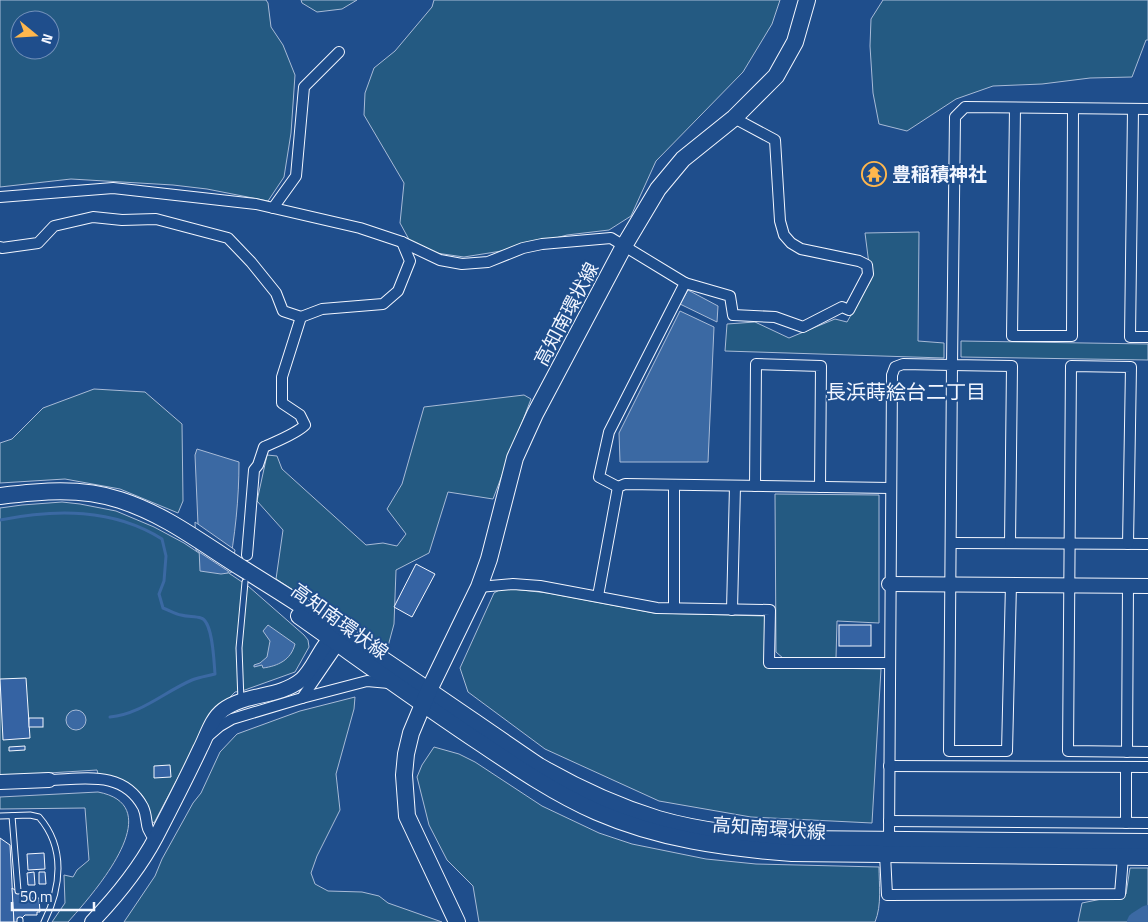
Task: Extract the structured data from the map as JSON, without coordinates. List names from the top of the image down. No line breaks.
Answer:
{"streets":{"main road":["高知南環状線"]},"districts":["長浜蒔絵台二丁目"],"places":{"temple":["豊稲積神社"]},"scale_bar":"50 m","north":"right"}
